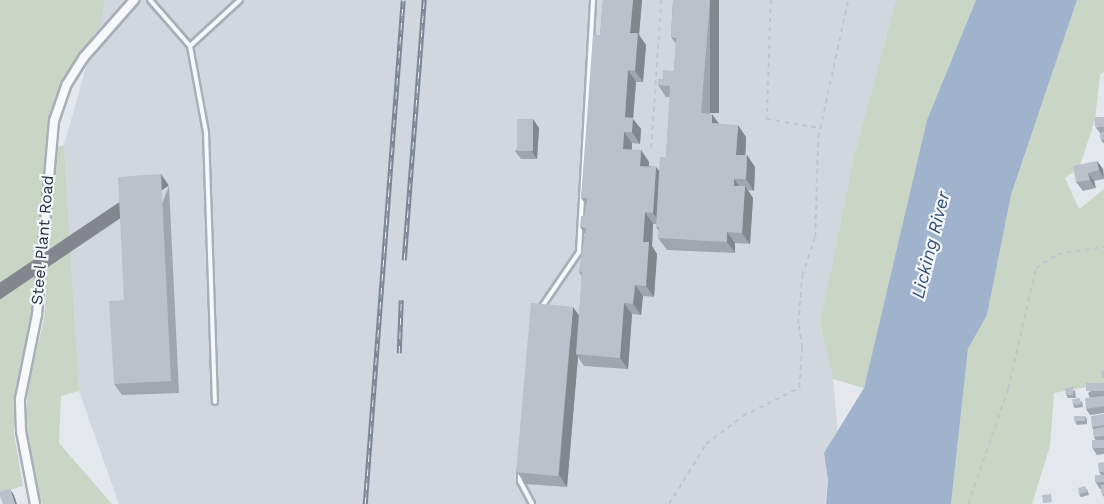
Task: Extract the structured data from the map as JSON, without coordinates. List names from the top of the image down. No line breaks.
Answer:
{"streets":{"street":["Steel Plant Road"]},"water":["Licking River"]}
